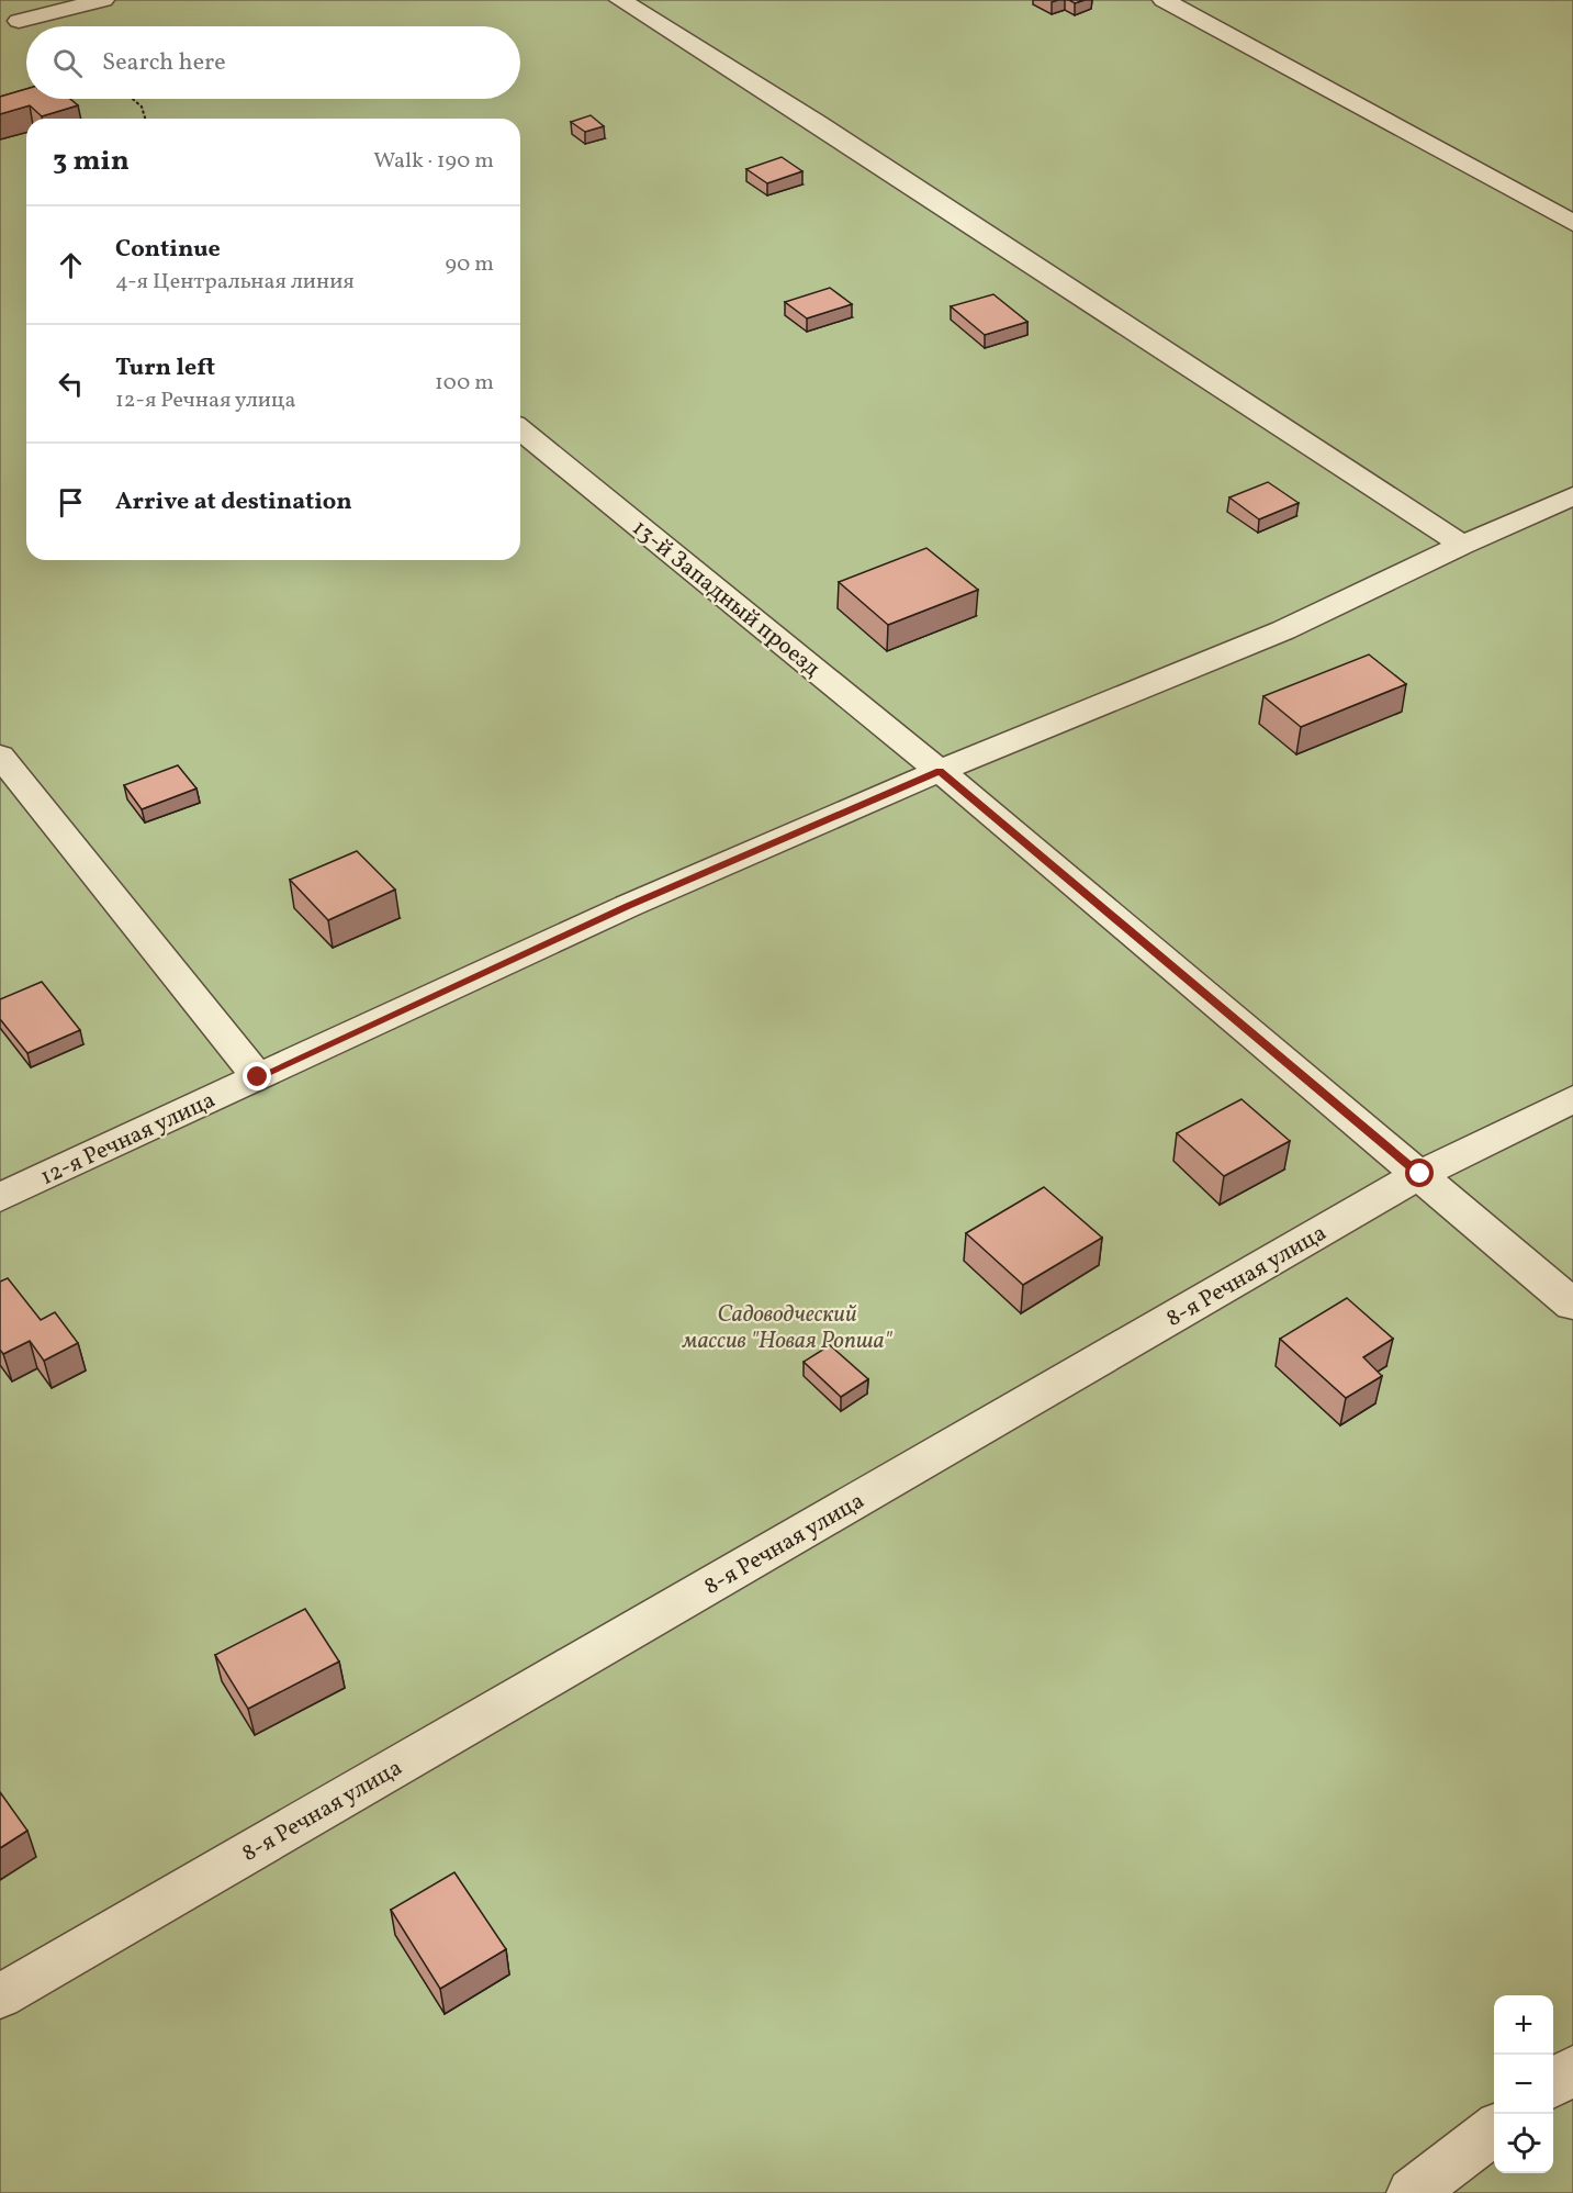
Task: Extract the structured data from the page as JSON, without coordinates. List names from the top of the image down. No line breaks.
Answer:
{"streets":{"street":["13-й Западный проезд","12-я Речная улица","8-я Речная улица"]},"crossings":[["13-й Западный проезд","12-я Речная улица"],["13-й Западный проезд","8-я Речная улица"]],"parks":["Садоводческий массив \"Новая Ропша\""],"page":{"search":"Search here","heading":["3 min","Walk · 190 m"],"list":[["Continue","4-я Центральная линия","90 m"],["Turn left","12-я Речная улица","100 m"],"Arrive at destination"],"map_buttons":["+","−"]}}
